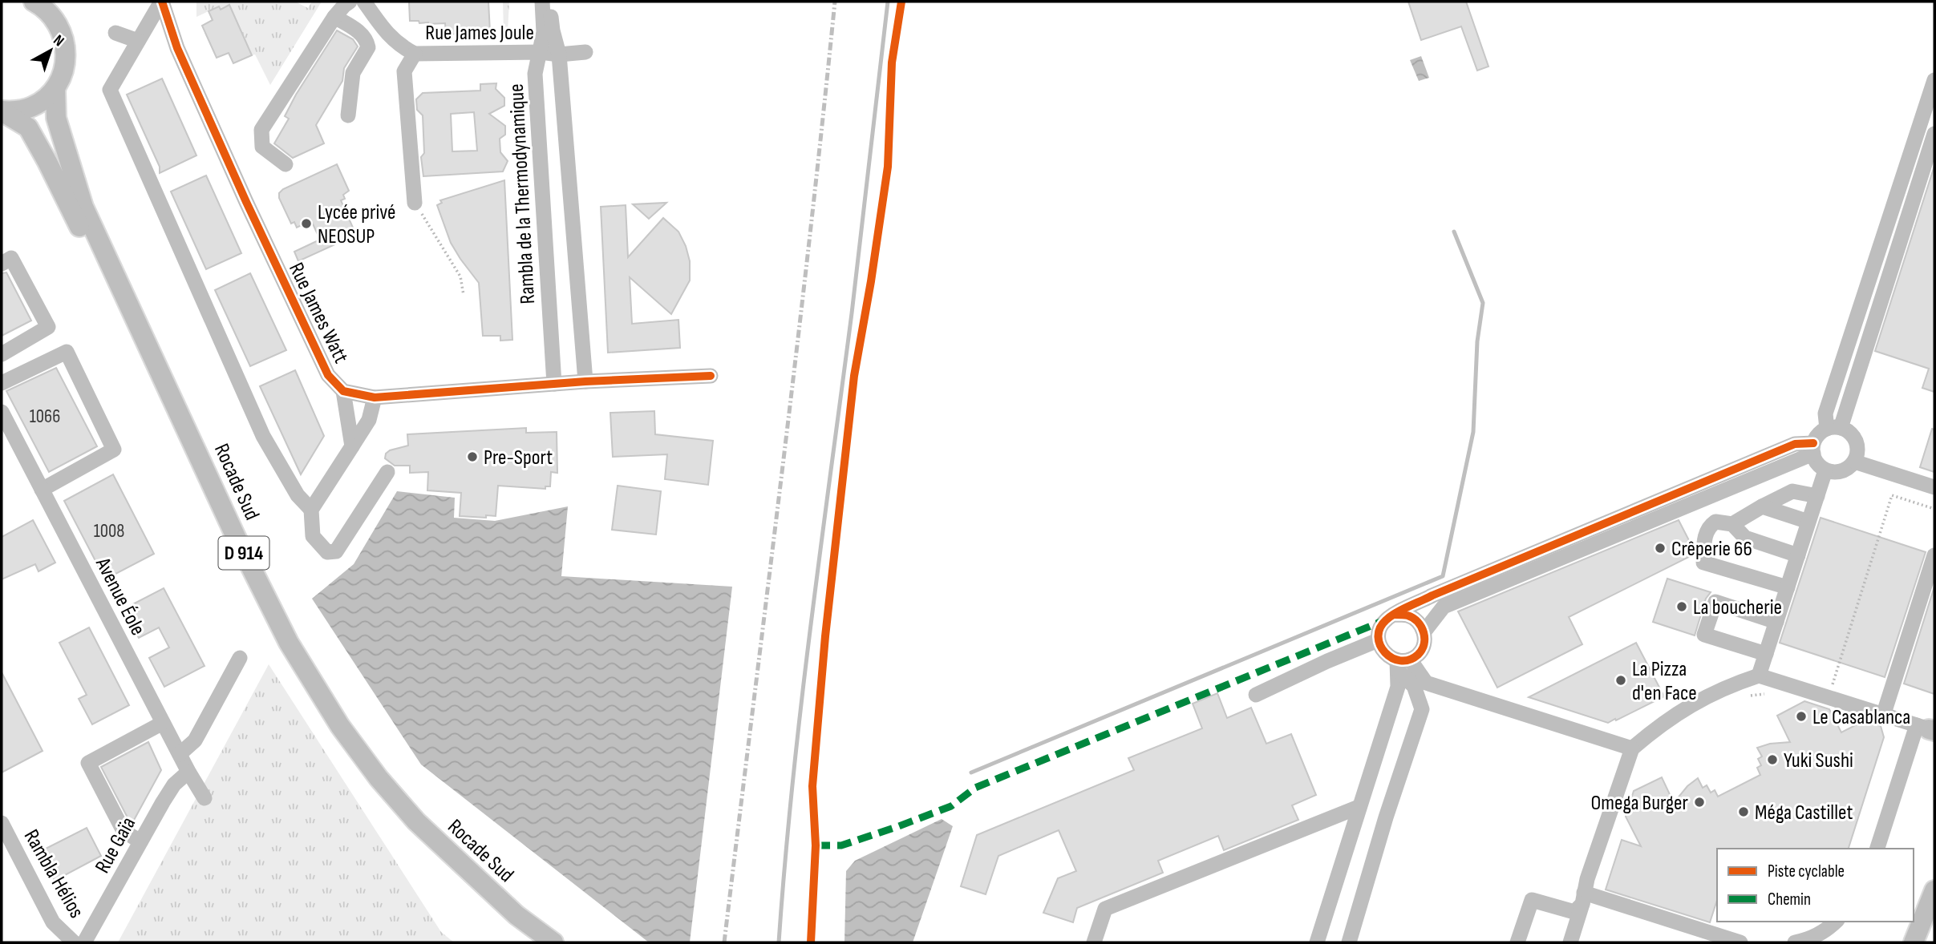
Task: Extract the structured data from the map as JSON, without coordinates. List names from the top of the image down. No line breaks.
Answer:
{"streets":{"main road":["Rocade Sud","D 914"],"street":["Rue James Joule","Rambla de la Thermodynamique","Rue James Watt","Avenue Éole","Rue Gaïa","Rambla Hélios"]},"crossings":[["Rue James Joule","Rambla de la Thermodynamique"],["Rambla de la Thermodynamique","Rue James Watt"],["Avenue Éole","Rue Gaïa"]],"places":["Lycée privé NEOSUP","Pre-Sport","Crêperie 66","La boucherie","La Pizza d'en Face","Le Casablanca","Yuki Sushi","Omega Burger","Méga Castillet"],"house_numbers":["1066","1008"],"legend":["Piste cyclable","Chemin"],"north":"top right"}
